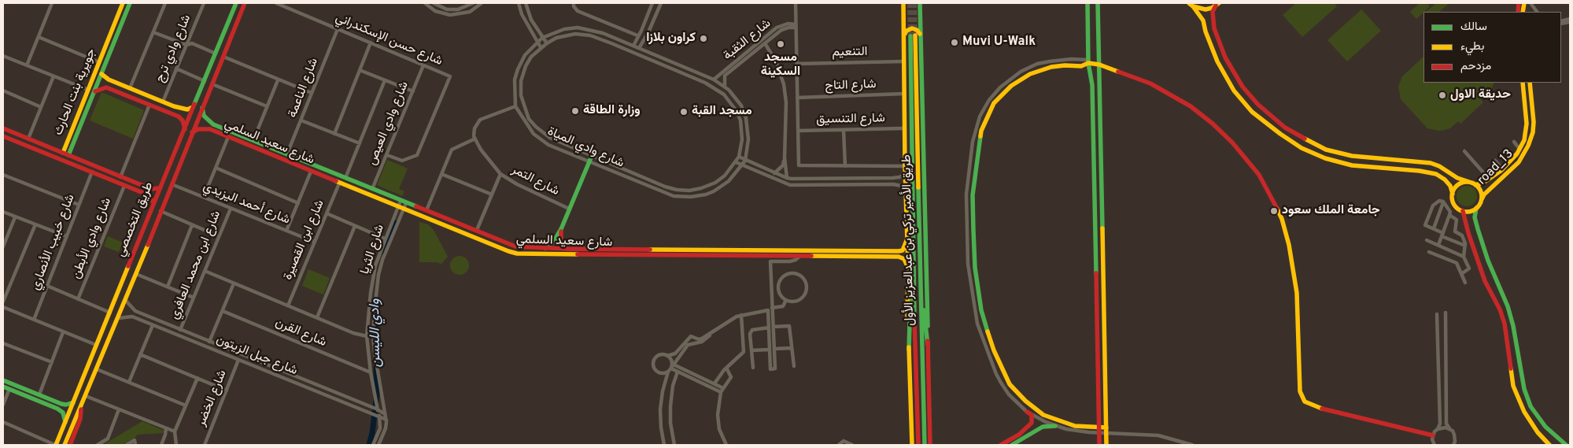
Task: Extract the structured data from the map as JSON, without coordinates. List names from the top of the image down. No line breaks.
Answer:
{"streets":{"street":["شارع حسن الإسكندراني","شارع الثقبة","شارع وادي ترج","التنعيم","شارع التاج","شارع الناعمة","جويرية بنت الحارث","شارع التنسيق","شارع وادي العيص","شارع سعيد السلمي","شارع وادي المياة","road_13","شارع التمر","شارع أحمد اليزيدي","طريق التخصصي","شارع وادي الأبطن","شارع ابن القصيرة","طريق الأمير تركي بن عبدالعزيز الأول","شارع خبيب الأنصاري","شارع الثريا","شارع ابن محمد العافري","شارع القرن","شارع جبل الزيتون","شارع الخضر"]},"crossings":[["شارع حسن الإسكندراني","شارع الناعمة"],["شارع حسن الإسكندراني","شارع وادي العيص"],["شارع الناعمة","شارع سعيد السلمي"],["شارع وادي العيص","شارع سعيد السلمي"],["شارع سعيد السلمي","طريق التخصصي"],["شارع سعيد السلمي","شارع ابن القصيرة"],["شارع سعيد السلمي","شارع الثريا"],["شارع أحمد اليزيدي","طريق التخصصي"],["شارع أحمد اليزيدي","شارع ابن القصيرة"],["شارع أحمد اليزيدي","شارع ابن محمد العافري"],["طريق التخصصي","شارع جبل الزيتون"],["شارع الثريا","شارع القرن"],["شارع الثريا","شارع جبل الزيتون"],["شارع ابن محمد العافري","شارع جبل الزيتون"],["شارع جبل الزيتون","شارع الخضر"]],"water":["وادي الليسن"],"places":["كراون بلازا","Muvi U-Walk","مسجد السكينة","حديقة الاول","وزارة الطاقة","مسجد القبة","جامعة الملك سعود"],"legend":["سالك","بطيء","مزدحم"]}
